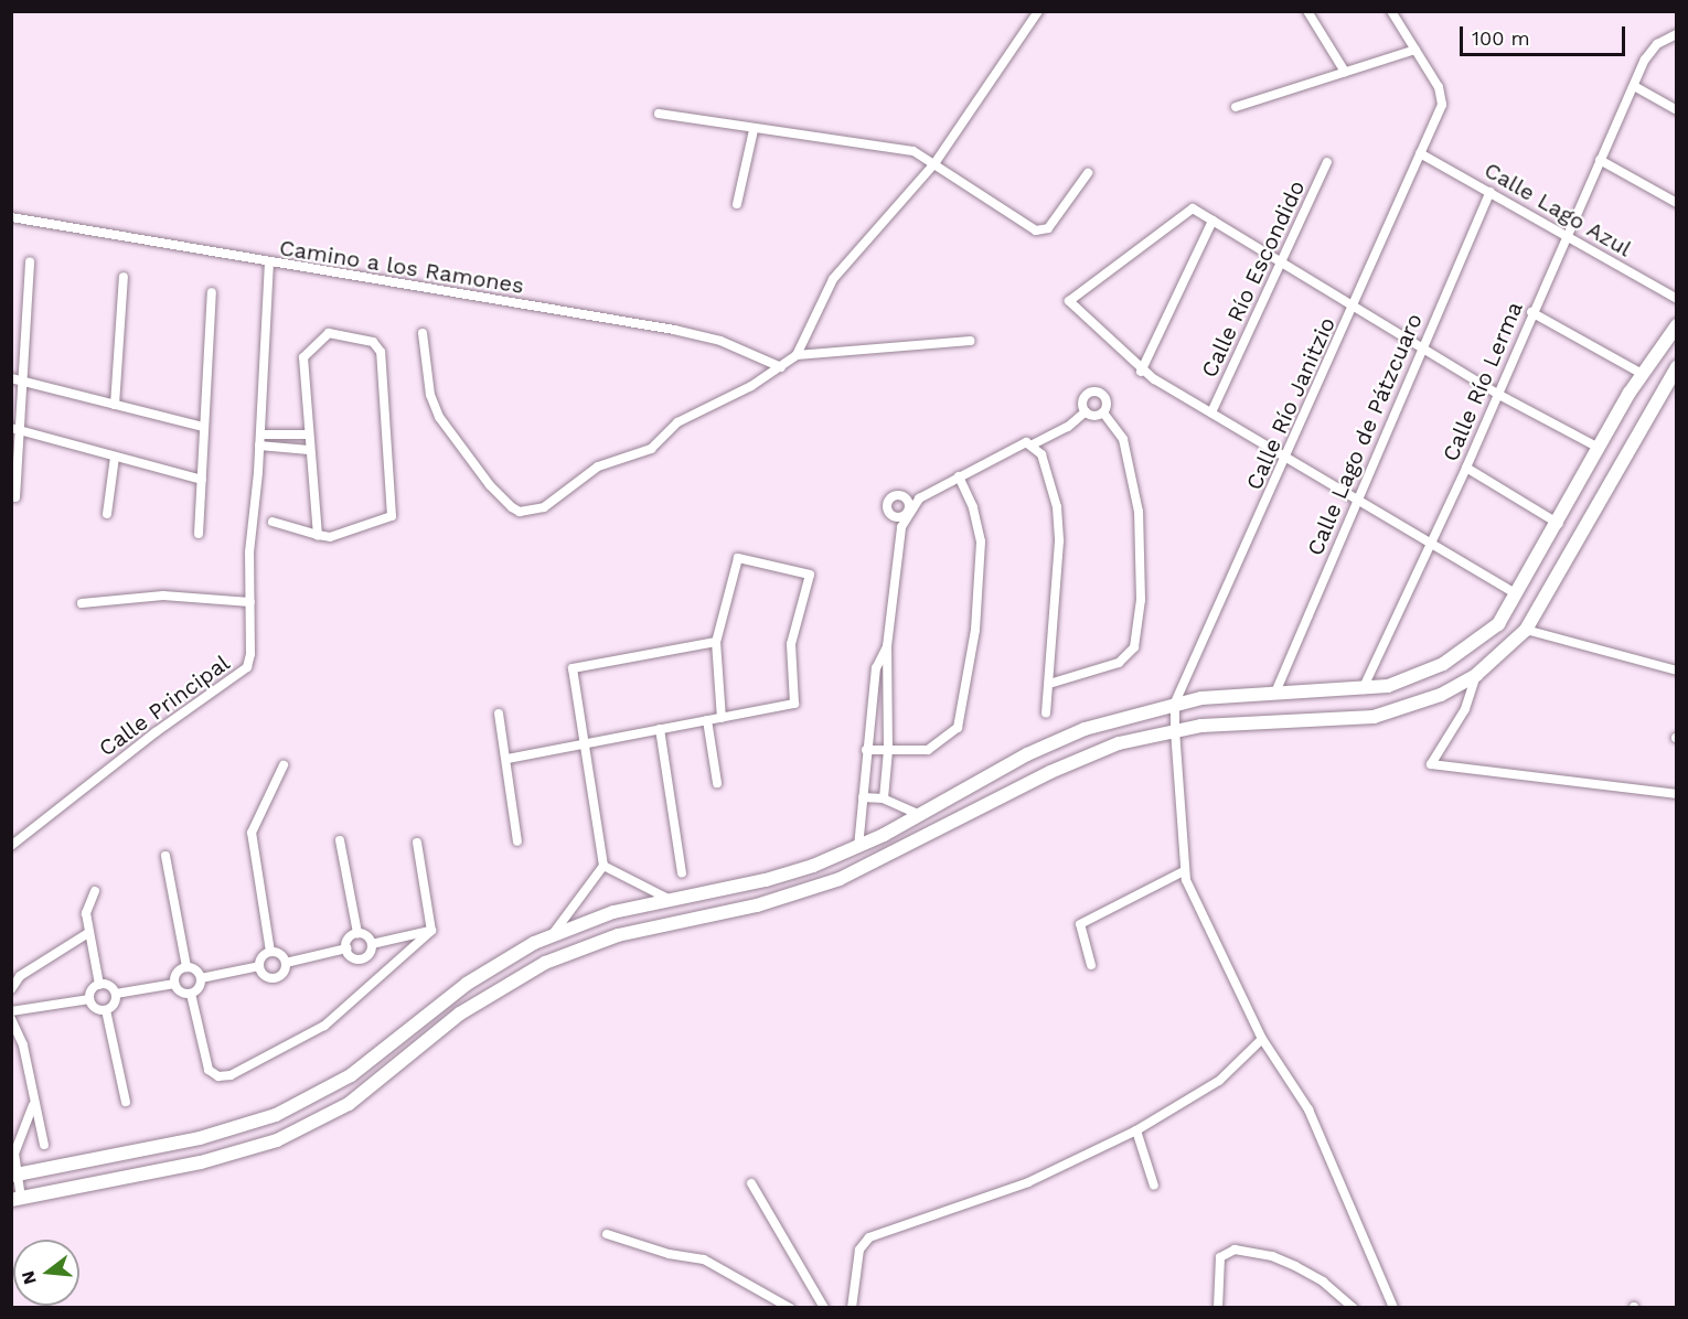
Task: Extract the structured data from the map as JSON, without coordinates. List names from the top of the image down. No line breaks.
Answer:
{"streets":{"street":["Calle Lago Azul","Camino a los Ramones","Calle Río Escondido","Calle Río Lerma","Calle Río Janitzio","Calle Lago de Pátzcuaro","Calle Principal"]},"crossings":[["Calle Lago Azul","Calle Río Lerma"],["Calle Lago Azul","Calle Río Janitzio"],["Calle Lago Azul","Calle Lago de Pátzcuaro"],["Camino a los Ramones","Calle Principal"]],"scale_bar":"100 m","north":"left"}
